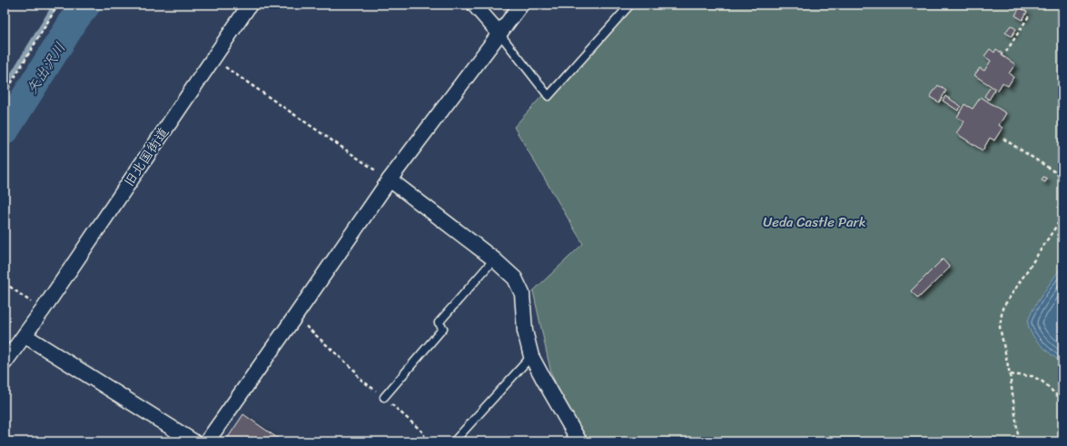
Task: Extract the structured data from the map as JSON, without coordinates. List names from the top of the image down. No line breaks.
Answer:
{"streets":{"street":["旧北国街道"]},"water":["矢出沢川"],"parks":["Ueda Castle Park"]}
